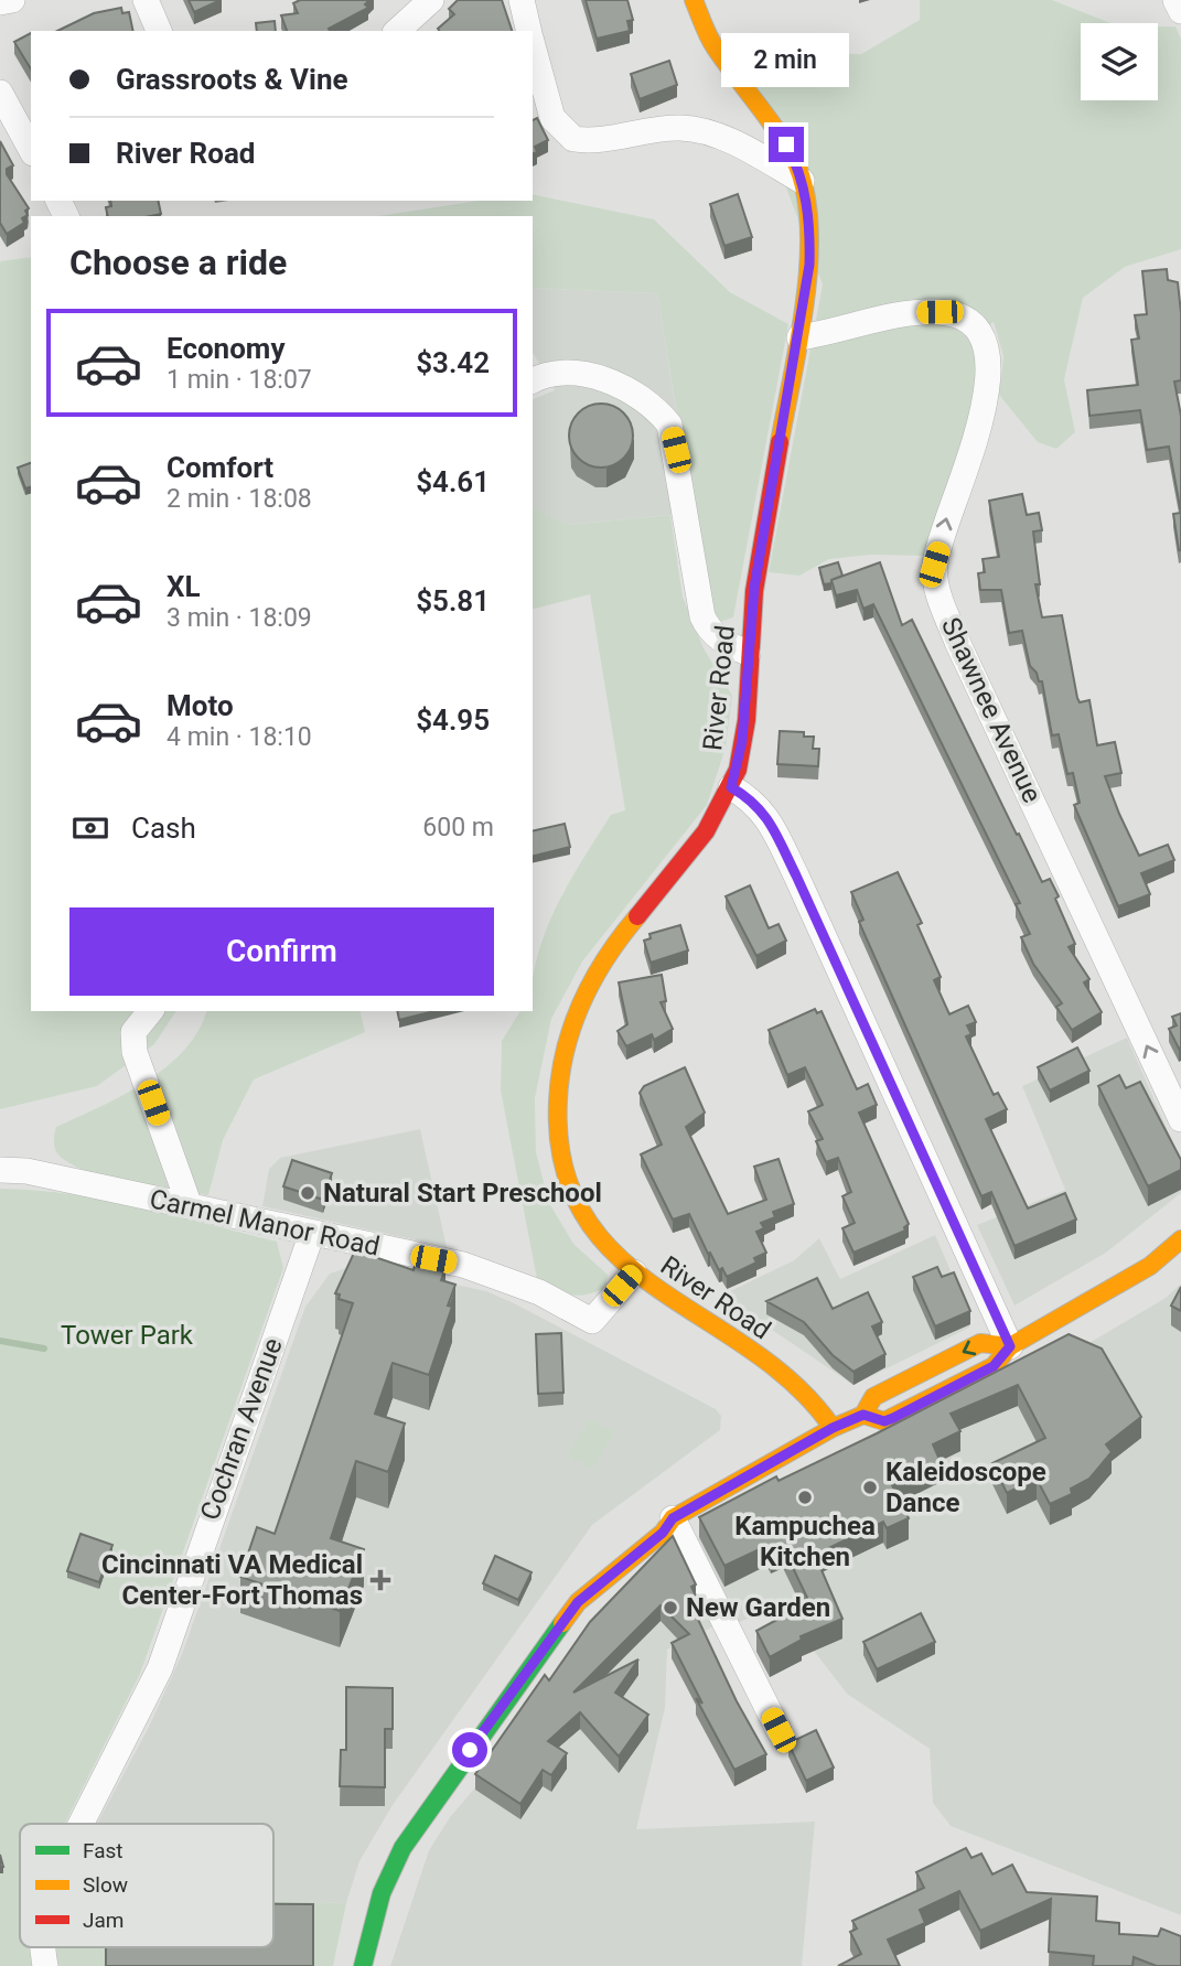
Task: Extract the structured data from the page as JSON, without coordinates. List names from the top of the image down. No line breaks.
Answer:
{"streets":{"street":["River Road","Shawnee Avenue","Carmel Manor Road","Cochran Avenue"]},"crossings":[["River Road","Shawnee Avenue"],["River Road","Carmel Manor Road"],["Carmel Manor Road","Cochran Avenue"]],"one_way":["Shawnee Avenue"],"parks":["Tower Park"],"places":{"other":["Natural Start Preschool","Kaleidoscope Dance","Kampuchea Kitchen","New Garden"],"health":["Cincinnati VA Medical Center-Fort Thomas"]},"legend":["Fast","Slow","Jam"],"page":{"banner":["Grassroots & Vine","River Road"],"bubble":"2 min","heading":"Choose a ride","list":[{"name":"Economy","note":"1 min · 18:07","value":"$3.42"},{"name":"Comfort","note":"2 min · 18:08","value":"$4.61"},{"name":"XL","note":"3 min · 18:09","value":"$5.81"},{"name":"Moto","note":"4 min · 18:10","value":"$4.95"}],"pay":["Cash","600 m"],"buttons":"Confirm"}}
